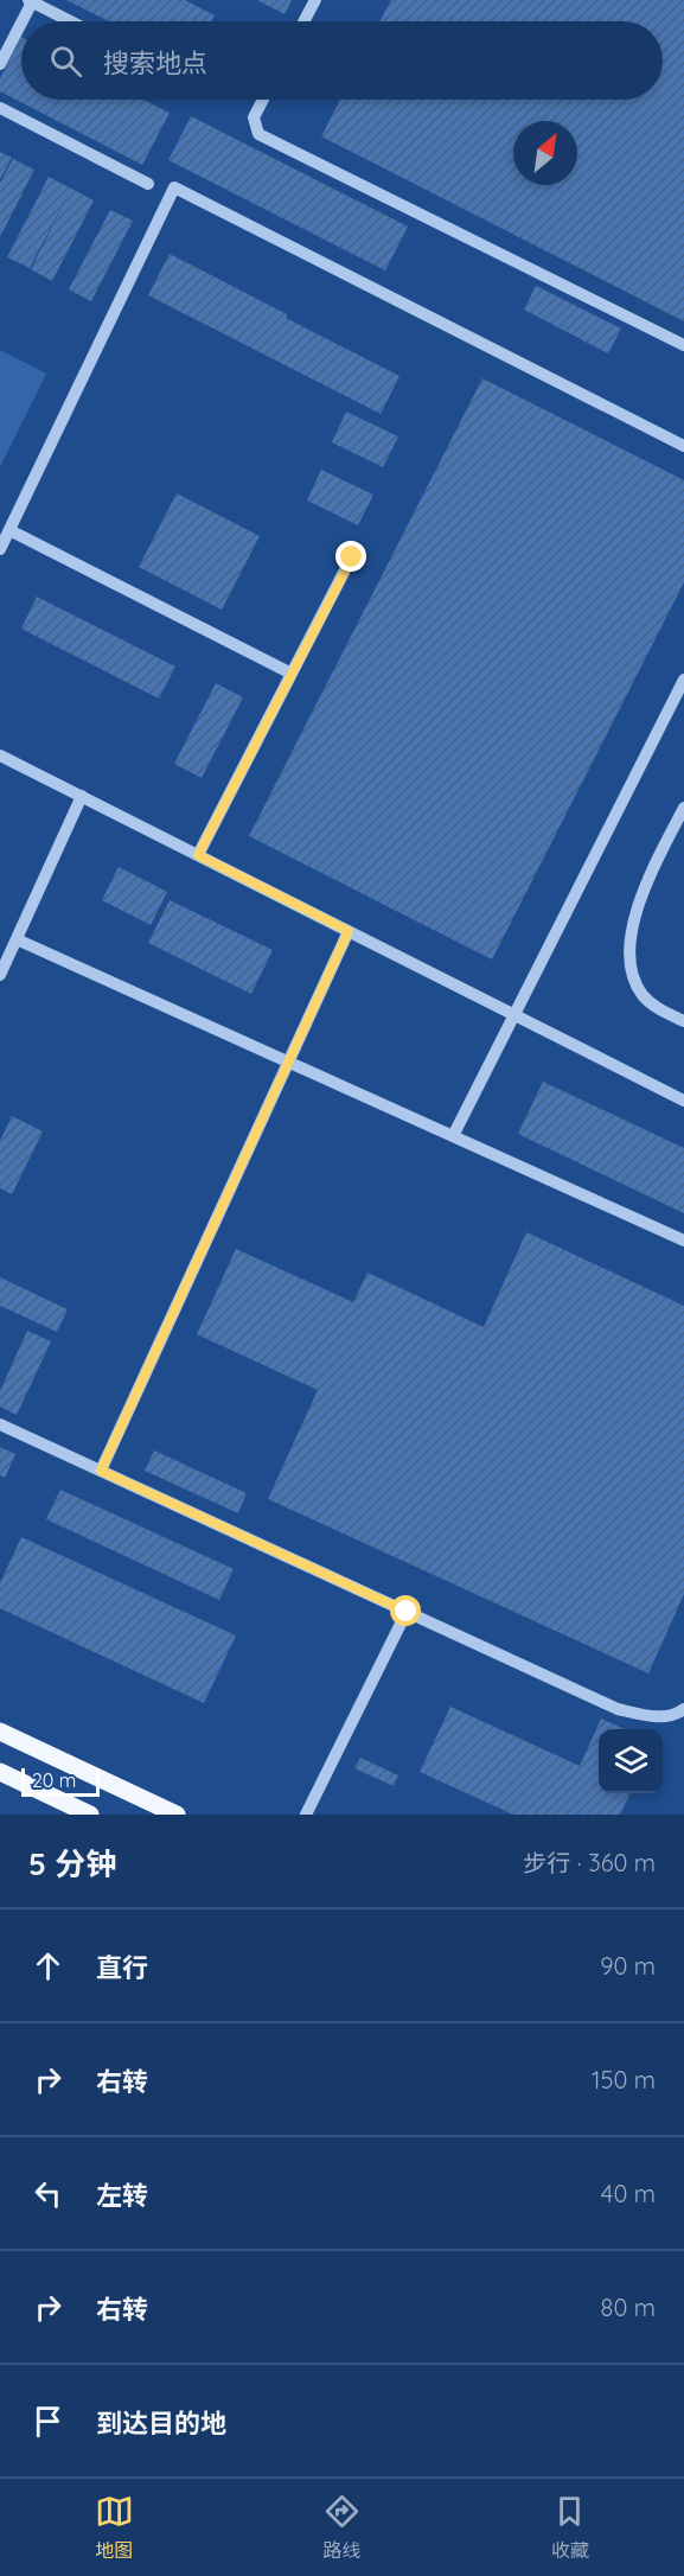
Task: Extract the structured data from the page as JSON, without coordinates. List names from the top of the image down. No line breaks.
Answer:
{"scale_bar":"20 m","north":"top right","page":{"search":"搜索地点","scale":"20 m","heading":["5 分钟","步行 · 360 m"],"list":[["直行","90 m"],["右转","150 m"],["左转","40 m"],["右转","80 m"],"到达目的地"],"nav":["地图","路线","收藏"]}}
